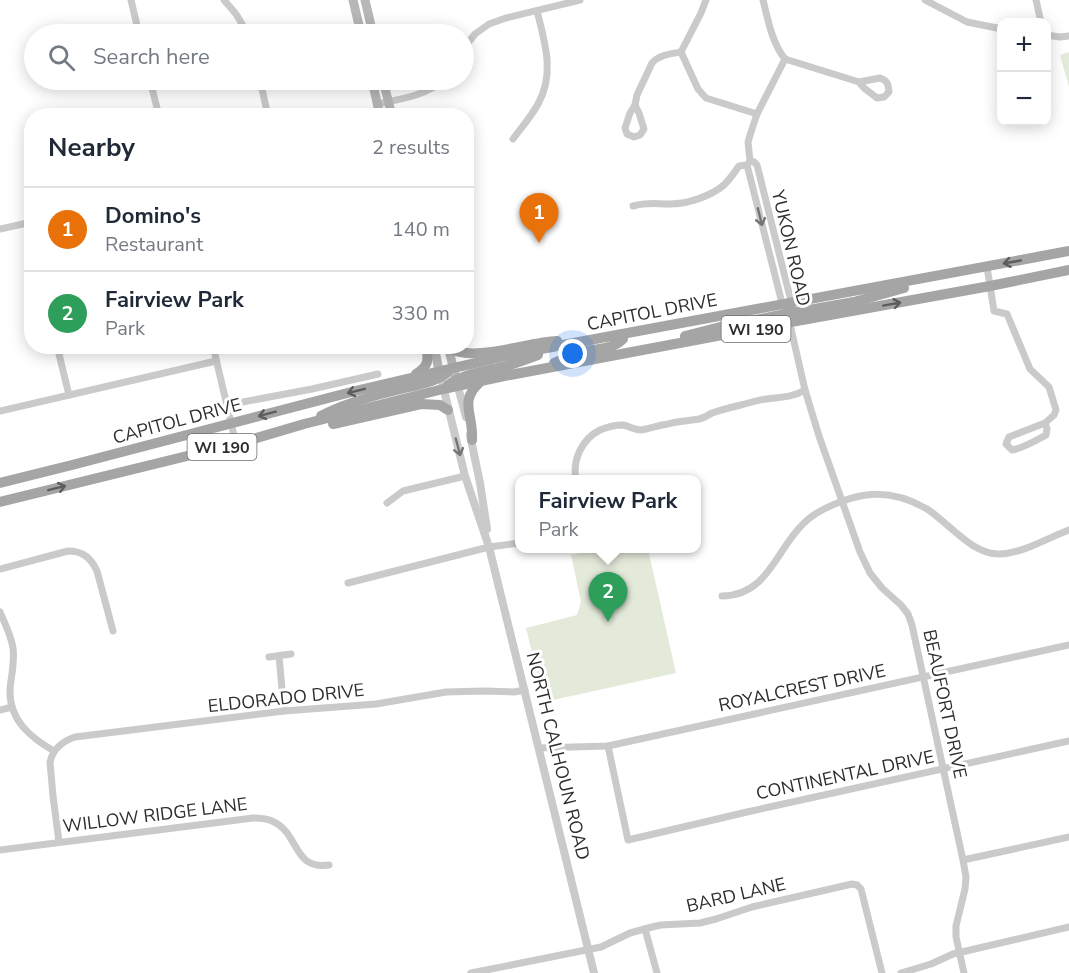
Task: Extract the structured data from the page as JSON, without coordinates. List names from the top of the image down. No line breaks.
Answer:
{"streets":{"main road":["CAPITOL DRIVE","WI 190","NORTH CALHOUN ROAD"],"street":["YUKON ROAD","ROYALCREST DRIVE","ELDORADO DRIVE","BEAUFORT DRIVE","CONTINENTAL DRIVE","WILLOW RIDGE LANE","BARD LANE"]},"crossings":[["YUKON ROAD","CAPITOL DRIVE"],["YUKON ROAD","BEAUFORT DRIVE"],["CAPITOL DRIVE","BEAUFORT DRIVE"],["CAPITOL DRIVE","NORTH CALHOUN ROAD"],["ROYALCREST DRIVE","BEAUFORT DRIVE"],["ROYALCREST DRIVE","NORTH CALHOUN ROAD"],["ROYALCREST DRIVE","CONTINENTAL DRIVE"],["ELDORADO DRIVE","NORTH CALHOUN ROAD"],["BEAUFORT DRIVE","CONTINENTAL DRIVE"],["NORTH CALHOUN ROAD","BARD LANE"]],"page":{"map_buttons":["+","−"],"search":"Search here","heading":["Nearby","2 results"],"list":[{"mark":"1","name":"Domino's","note":"Restaurant","value":"140 m"},{"mark":"2","name":"Fairview Park","note":"Park","value":"330 m"}],"pins":["1","2"],"popup":["Fairview Park","Park"]}}
